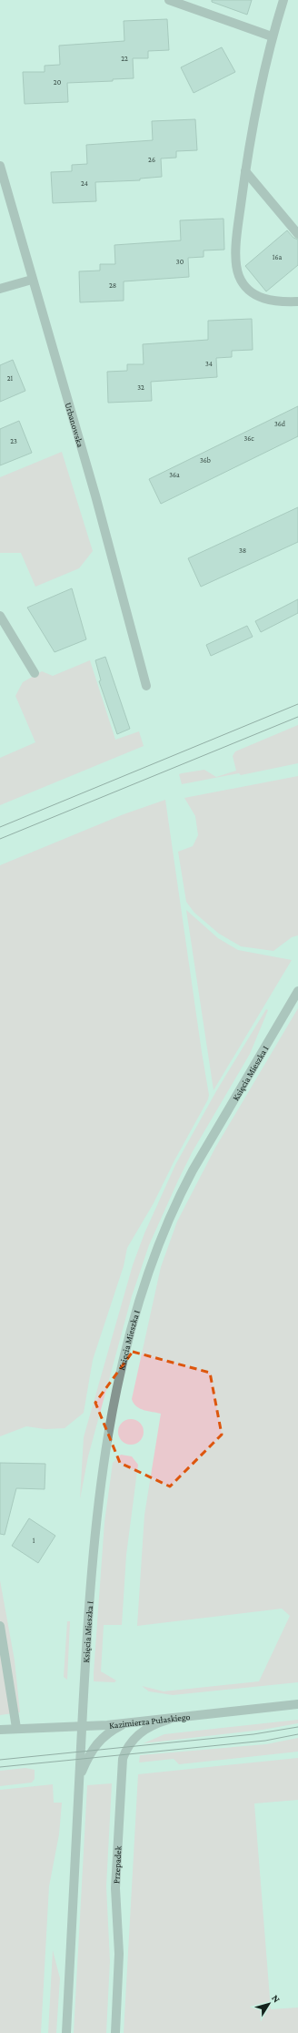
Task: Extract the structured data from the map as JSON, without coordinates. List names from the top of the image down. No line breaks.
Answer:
{"streets":{"street":["Urbanowska","Księcia Mieszka I","Kazimierza Pułaskiego","Przepadek"]},"crossings":[["Księcia Mieszka I","Kazimierza Pułaskiego"],["Kazimierza Pułaskiego","Przepadek"]],"house_numbers":["22","20","26","24","16a","30","28","34","21","32","36d","36c","23","36b","36a","38","1"],"north":"top right"}
